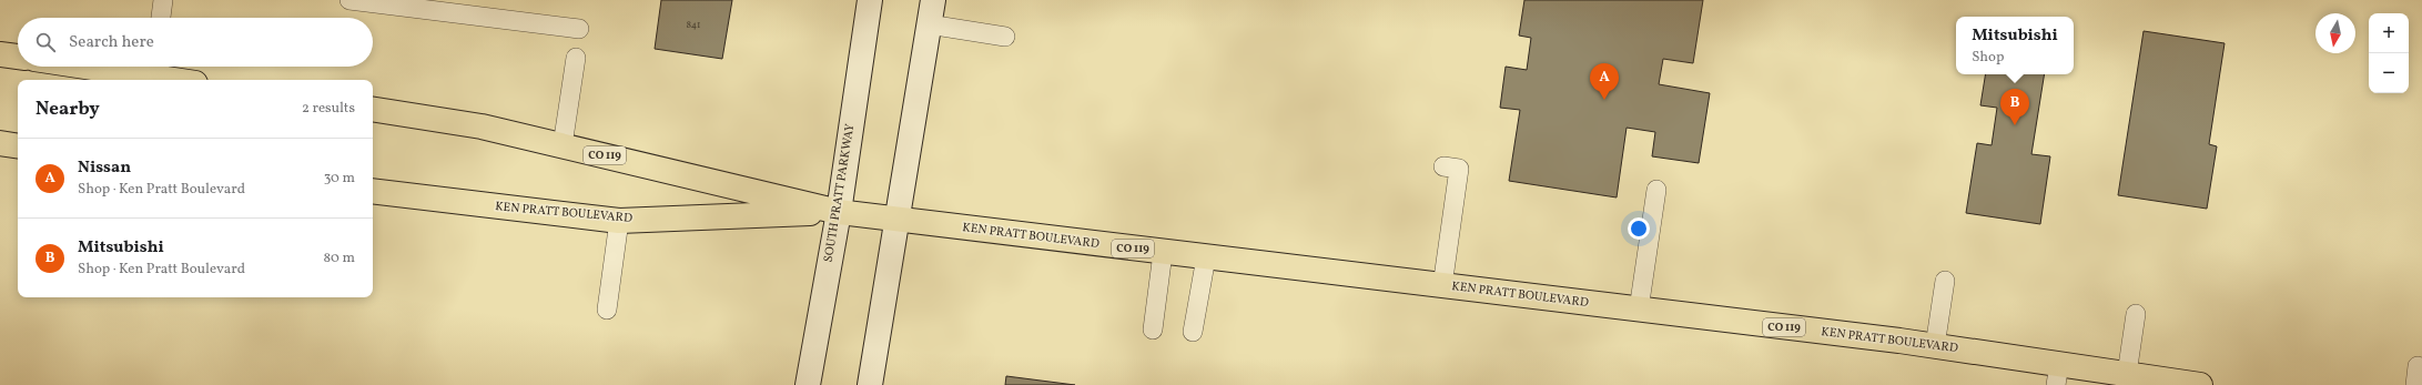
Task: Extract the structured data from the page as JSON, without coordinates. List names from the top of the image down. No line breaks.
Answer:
{"streets":{"highway":["CO 119","KEN PRATT BOULEVARD"],"street":["SOUTH PRATT PARKWAY"]},"crossings":[["SOUTH PRATT PARKWAY","KEN PRATT BOULEVARD"]],"house_numbers":["841"],"north":"bottom","page":{"map_buttons":["+","−"],"popup":["Mitsubishi","Shop"],"search":"Search here","pins":["A","B"],"heading":["Nearby","2 results"],"list":[{"mark":"A","name":"Nissan","note":"Shop · Ken Pratt Boulevard","value":"30 m"},{"mark":"B","name":"Mitsubishi","note":"Shop · Ken Pratt Boulevard","value":"80 m"}]}}
